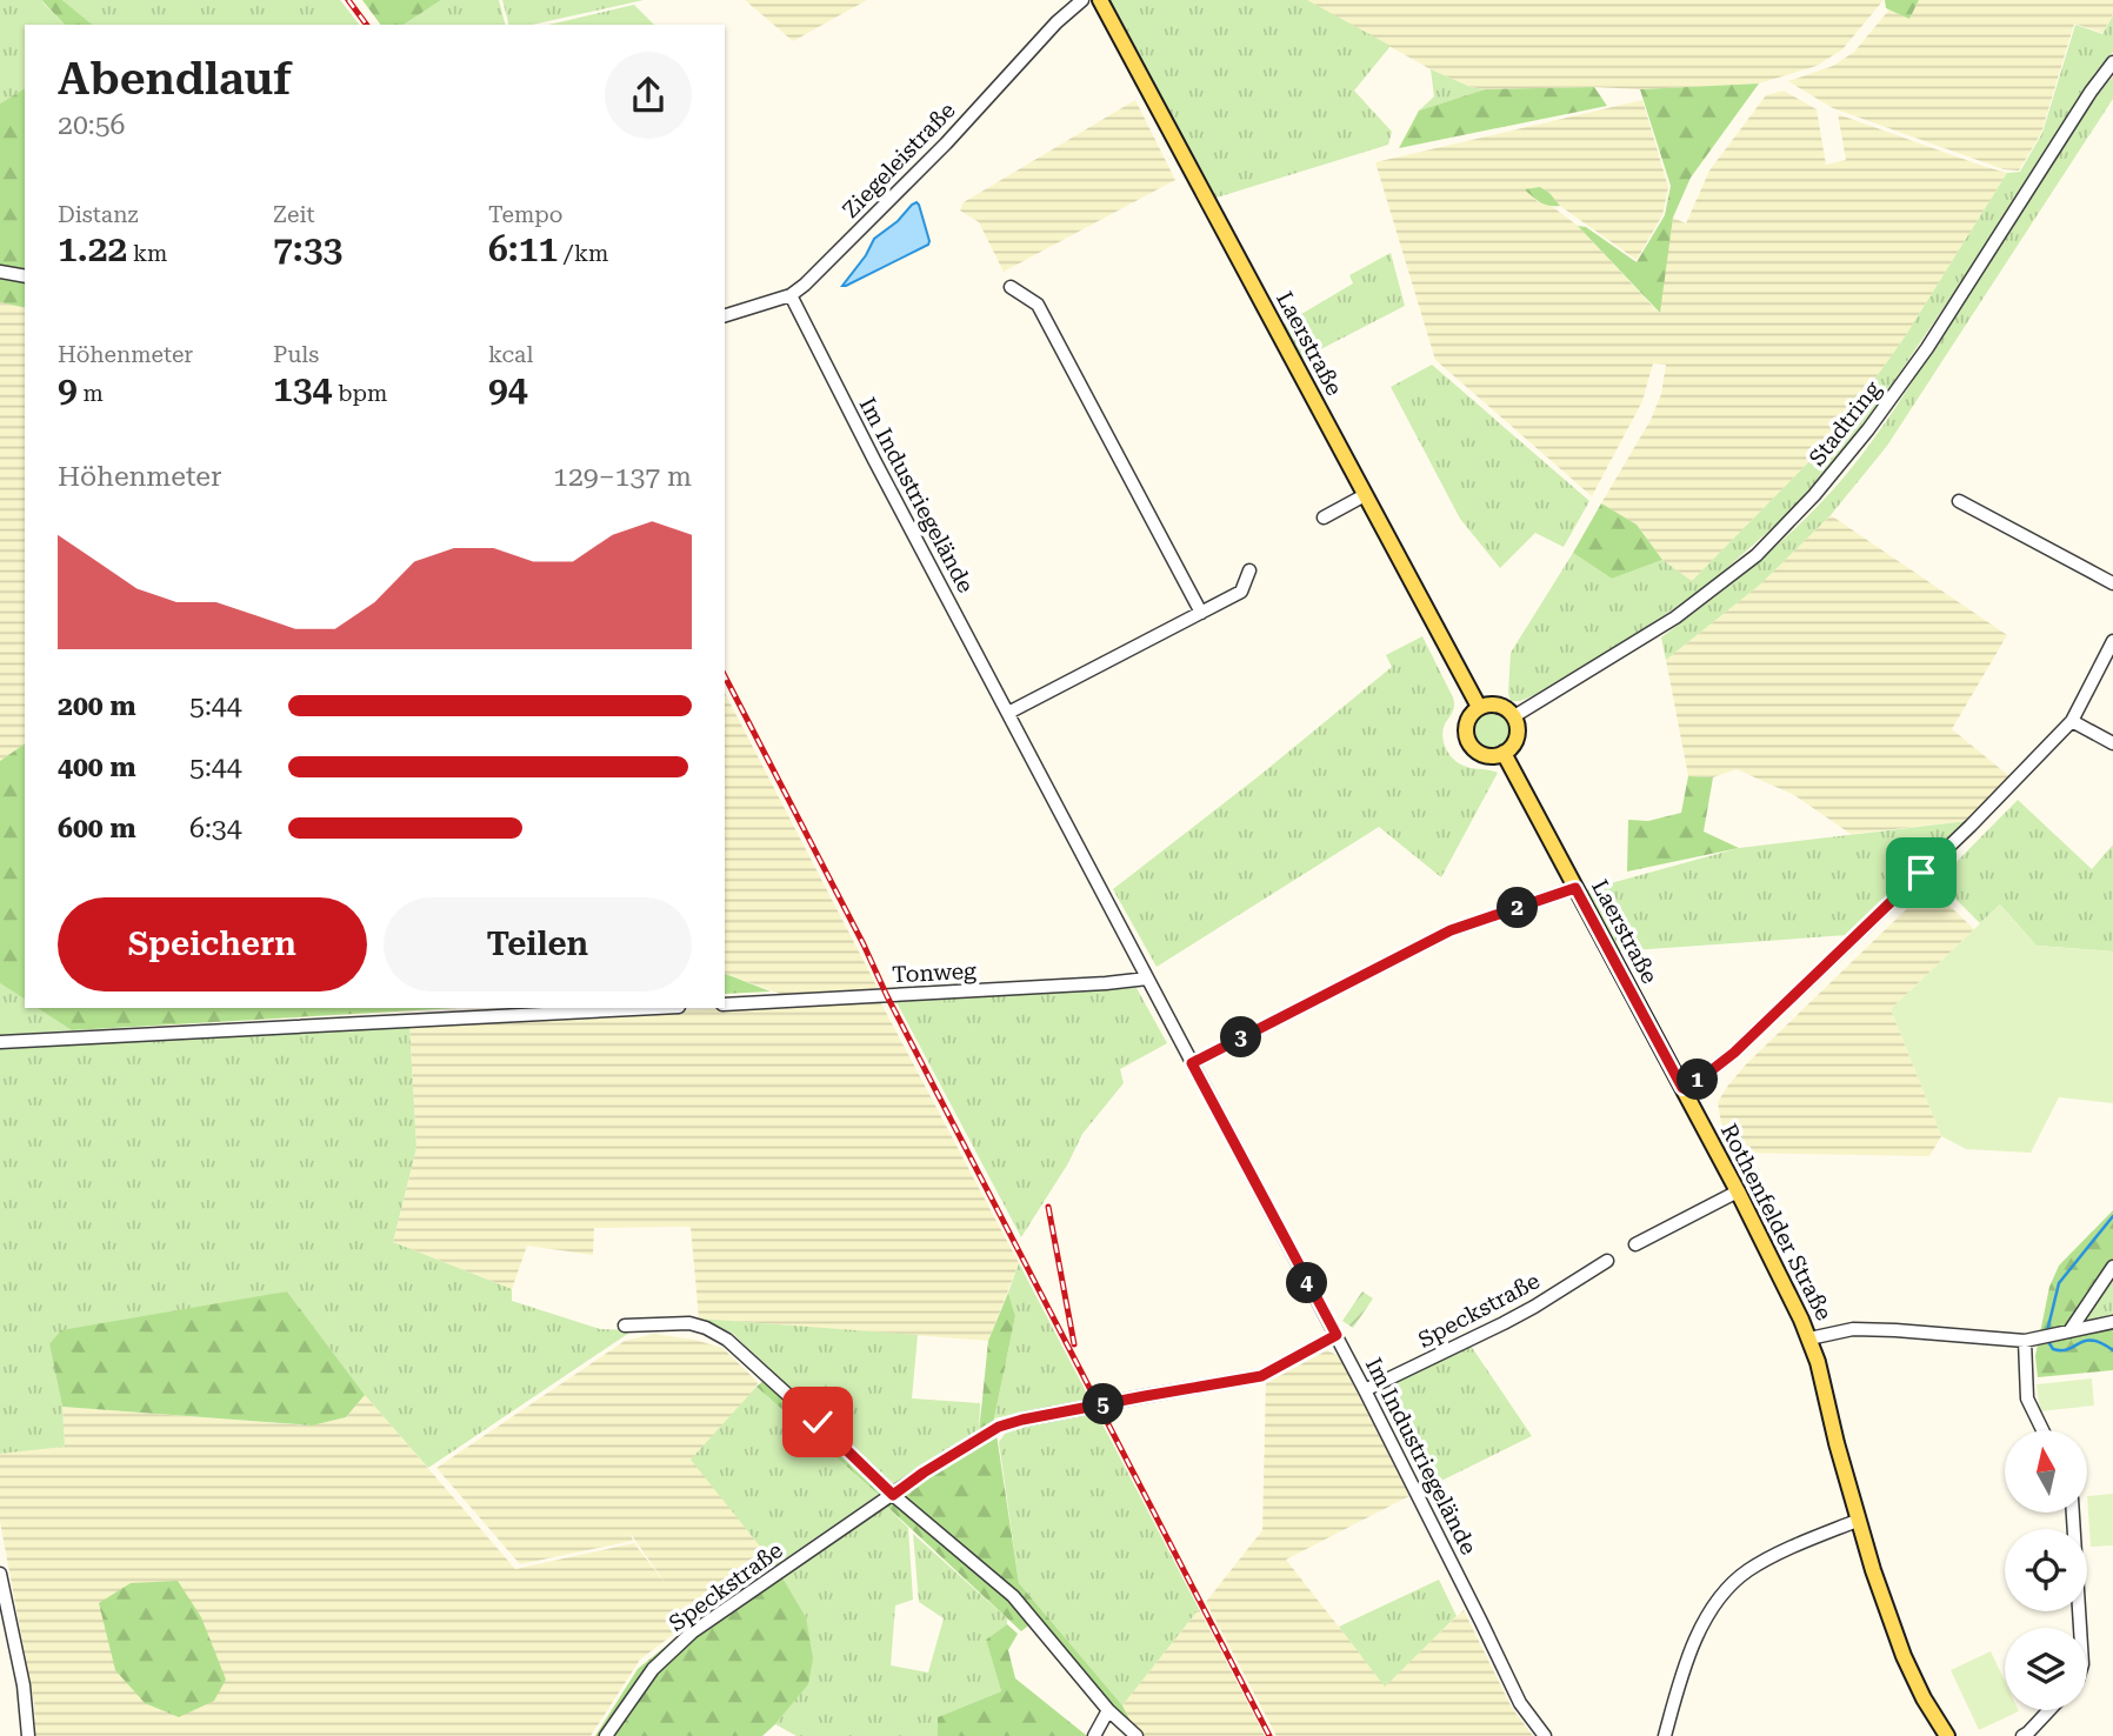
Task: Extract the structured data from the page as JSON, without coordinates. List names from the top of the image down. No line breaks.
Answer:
{"streets":{"main road":["Laerstraße","Rothenfelder Straße"],"street":["Ziegeleistraße","Stadtring","Im Industriegelände","Tonweg","Speckstraße"]},"crossings":[["Ziegeleistraße","Im Industriegelände"],["Laerstraße","Stadtring"],["Laerstraße","Rothenfelder Straße"],["Im Industriegelände","Tonweg"],["Im Industriegelände","Speckstraße"]],"north":"top","page":{"heading":["Abendlauf","20:56"],"stats":[["Distanz","1.22 km"],["Zeit","7:33"],["Tempo","6:11 /km"],["Höhenmeter","9 m"],["Puls","134 bpm"],["kcal","94"]],"chart":["Höhenmeter","129–137 m"],"list":[{"name":"200 m","note":"5:44"},{"name":"400 m","note":"5:44"},{"name":"600 m","note":"6:34"}],"buttons":["Speichern","Teilen"],"pins":["2","3","1","4","5"]}}
